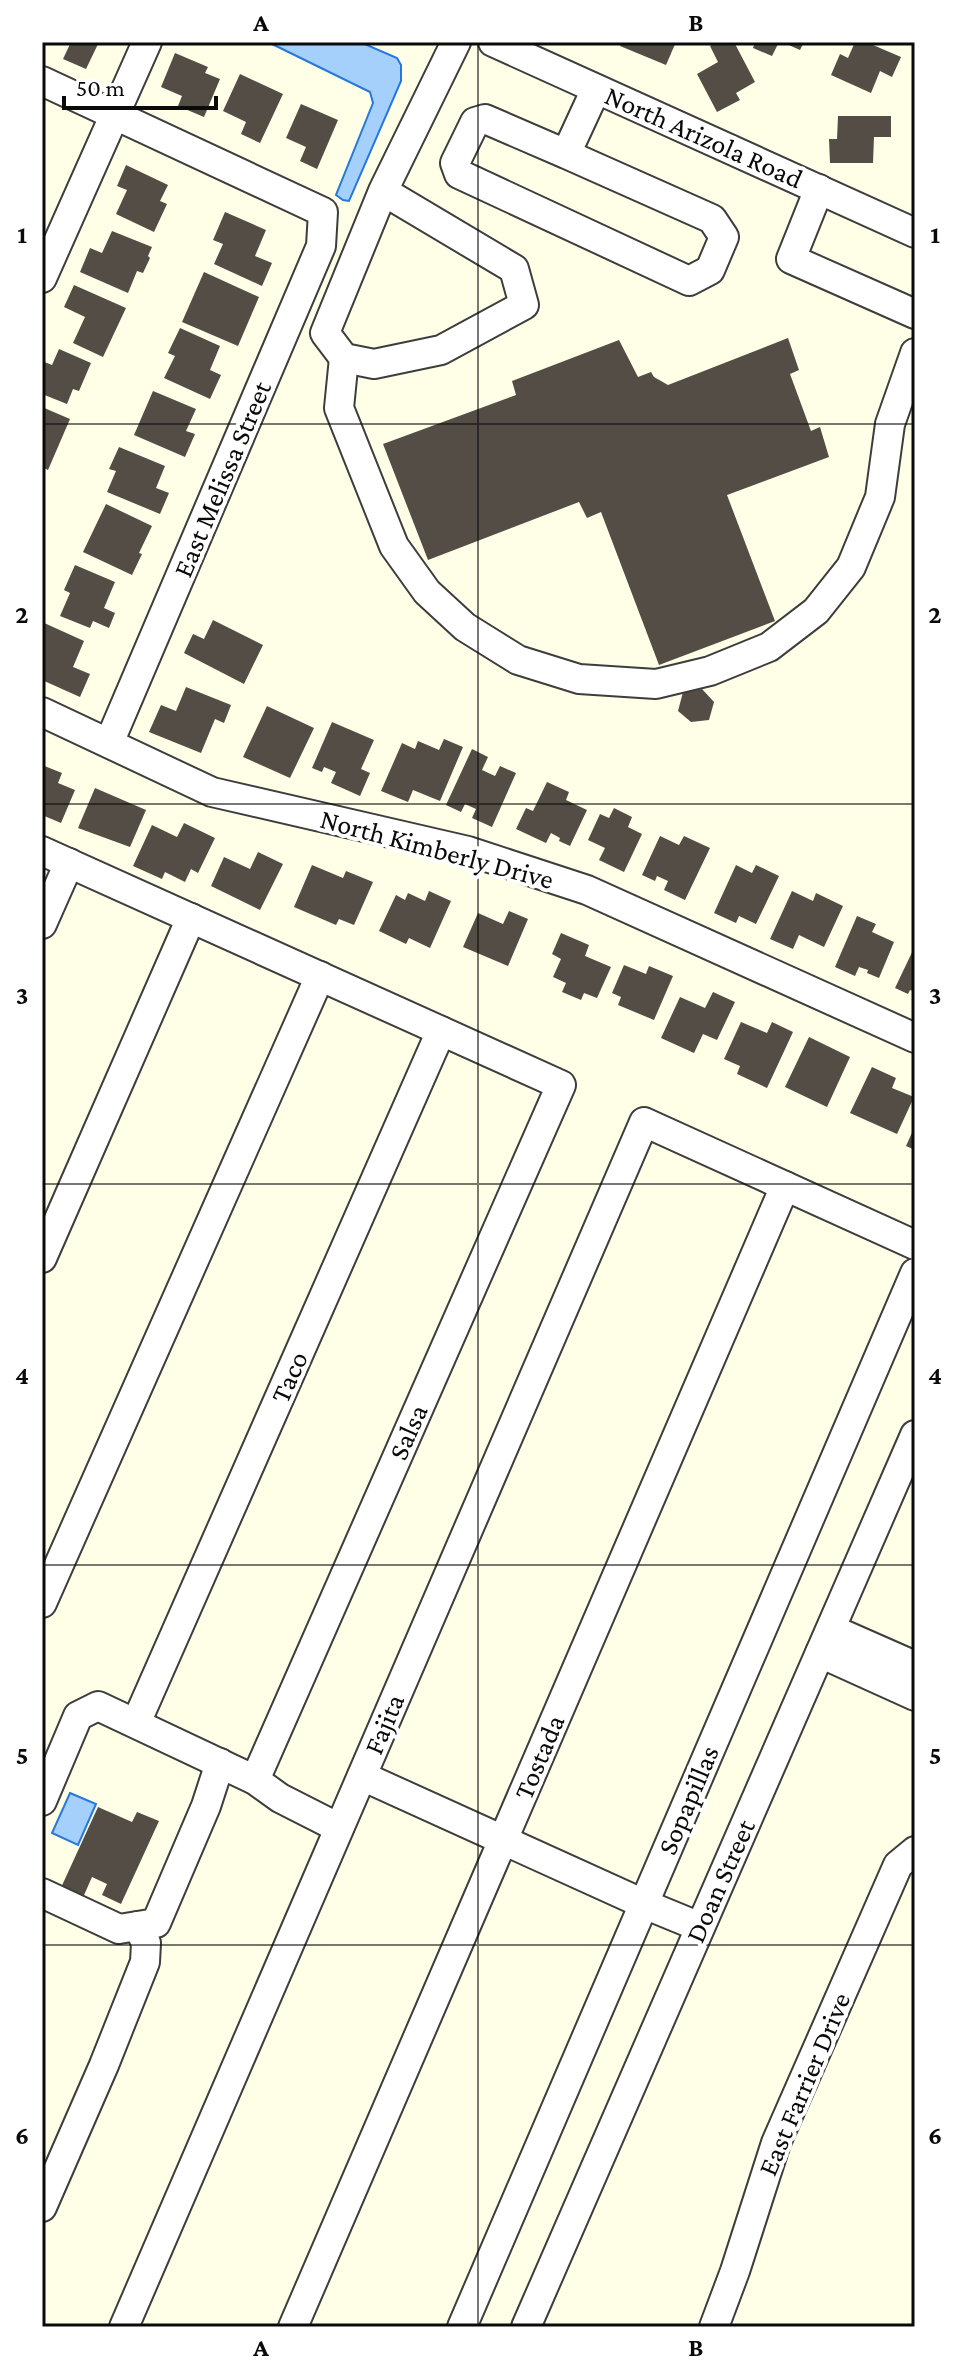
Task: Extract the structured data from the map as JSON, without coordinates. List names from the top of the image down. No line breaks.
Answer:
{"streets":{"street":["North Arizola Road","East Melissa Street","North Kimberly Drive","Taco","Salsa","Fajita","Tostada","Sopapillas","Doan Street","East Farrier Drive"]},"crossings":[["East Melissa Street","North Kimberly Drive"],["Taco","Salsa"],["Fajita","Tostada"]],"scale_bar":"50 m","grid":{"columns":["A","B"],"rows":["1","2","3","4","5","6"]}}
